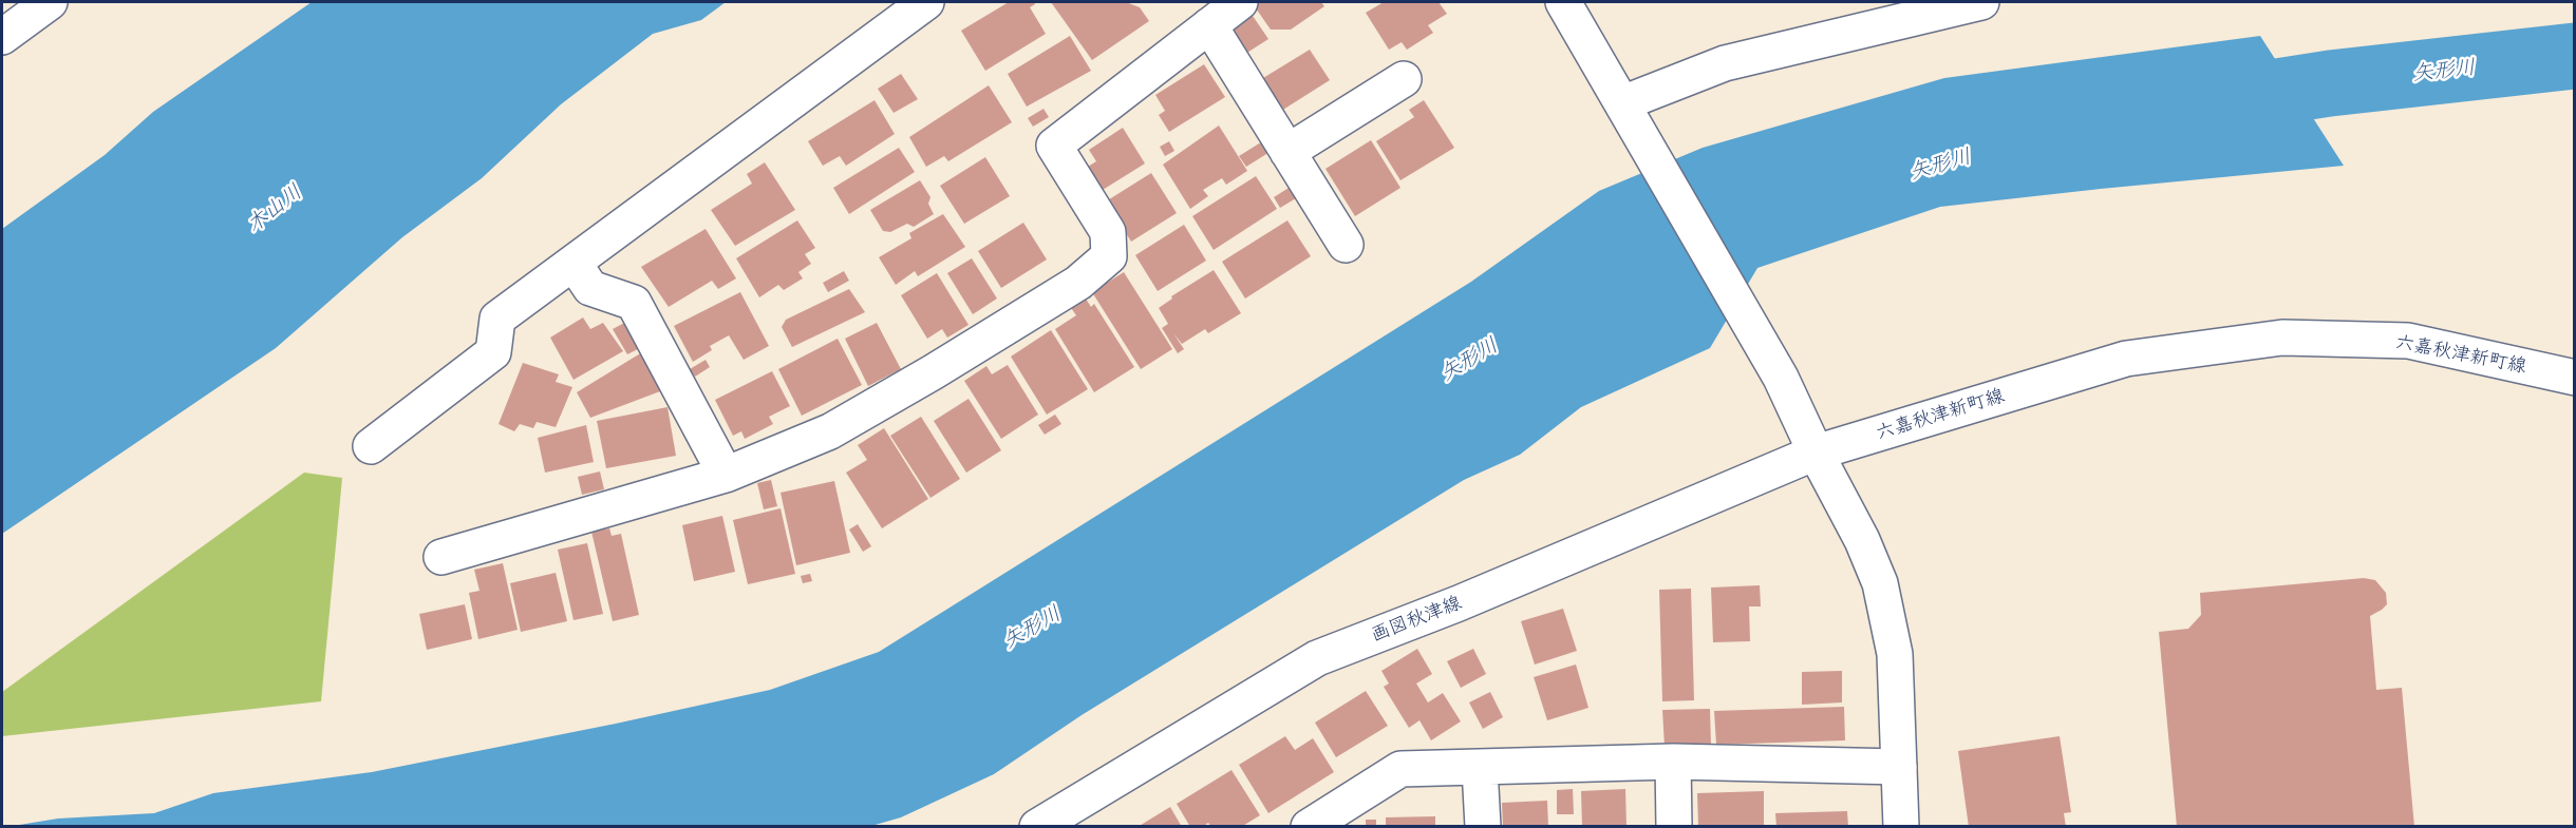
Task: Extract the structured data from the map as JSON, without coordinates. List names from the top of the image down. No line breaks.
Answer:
{"streets":{"street":["六嘉秋津新町線","画図秋津線"]},"crossings":[["六嘉秋津新町線","画図秋津線"]],"water":["矢形川","木山川"]}
